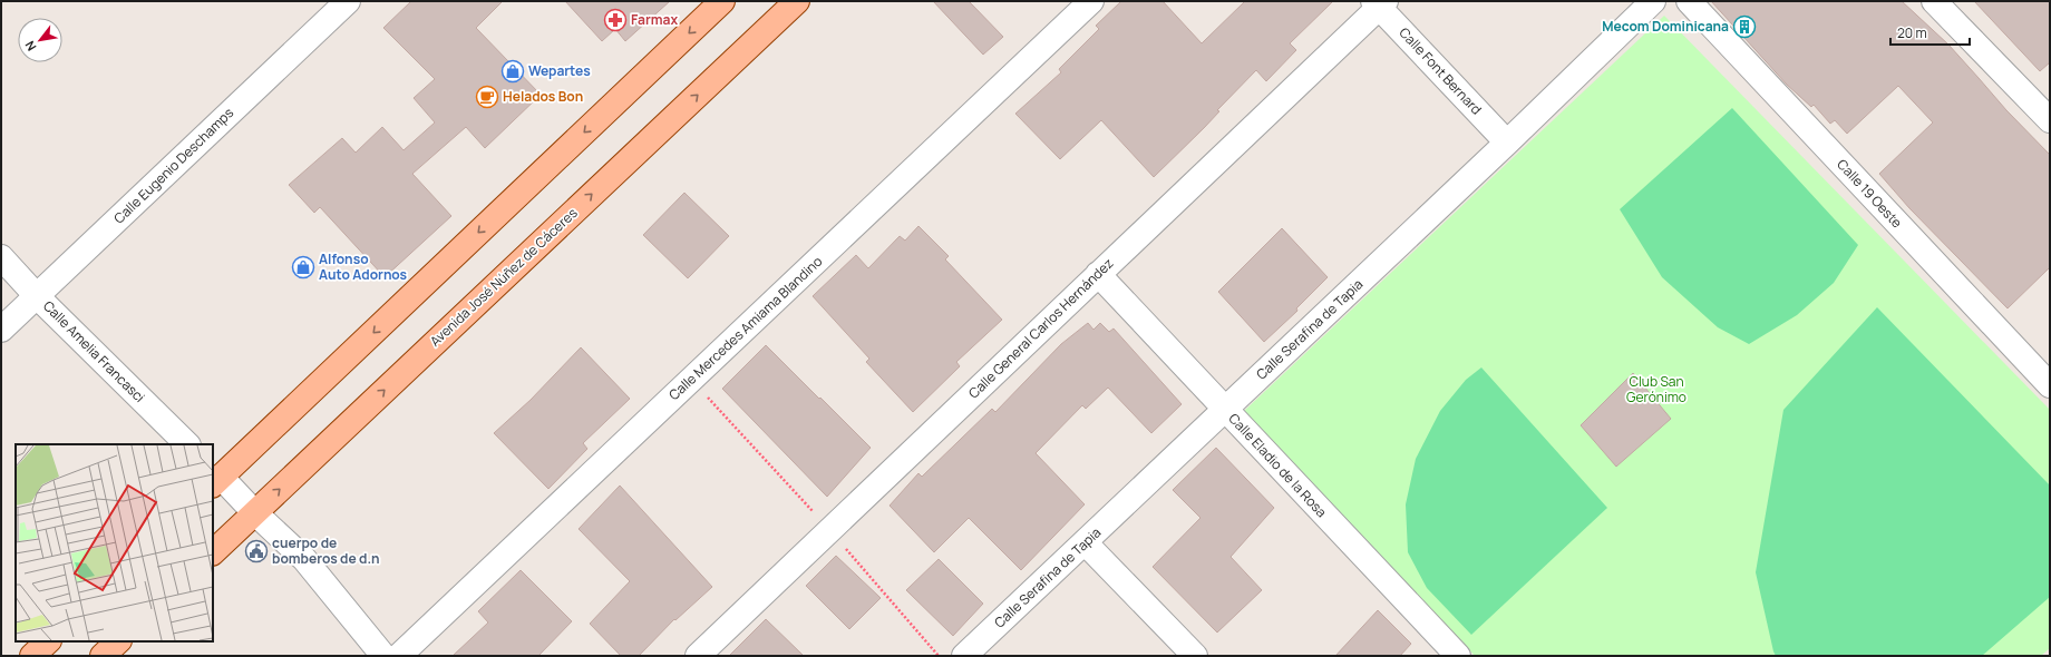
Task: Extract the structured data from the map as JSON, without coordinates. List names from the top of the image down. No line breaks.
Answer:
{"streets":{"main road":["Avenida José Núñez de Cáceres"],"street":["Calle Font Bernard","Calle Eugenio Deschamps","Calle 19 Oeste","Calle Mercedes Amiama Blandino","Calle General Carlos Hernández","Calle Serafina de Tapia","Calle Amelia Francasci","Calle Eladio de la Rosa"]},"crossings":[["Calle Font Bernard","Calle General Carlos Hernández"],["Calle Font Bernard","Calle Serafina de Tapia"],["Calle Eugenio Deschamps","Calle Amelia Francasci"],["Calle General Carlos Hernández","Calle Eladio de la Rosa"],["Calle Serafina de Tapia","Calle Eladio de la Rosa"]],"parks":["Club San Gerónimo"],"places":{"pharmacy":["Farmax"],"building":["Mecom Dominicana"],"shop":["Wepartes","Alfonso Auto Adornos"],"cafe":["Helados Bon"],"public building":["cuerpo de bomberos de d.n"]},"scale_bar":"20 m","north":"bottom left"}
